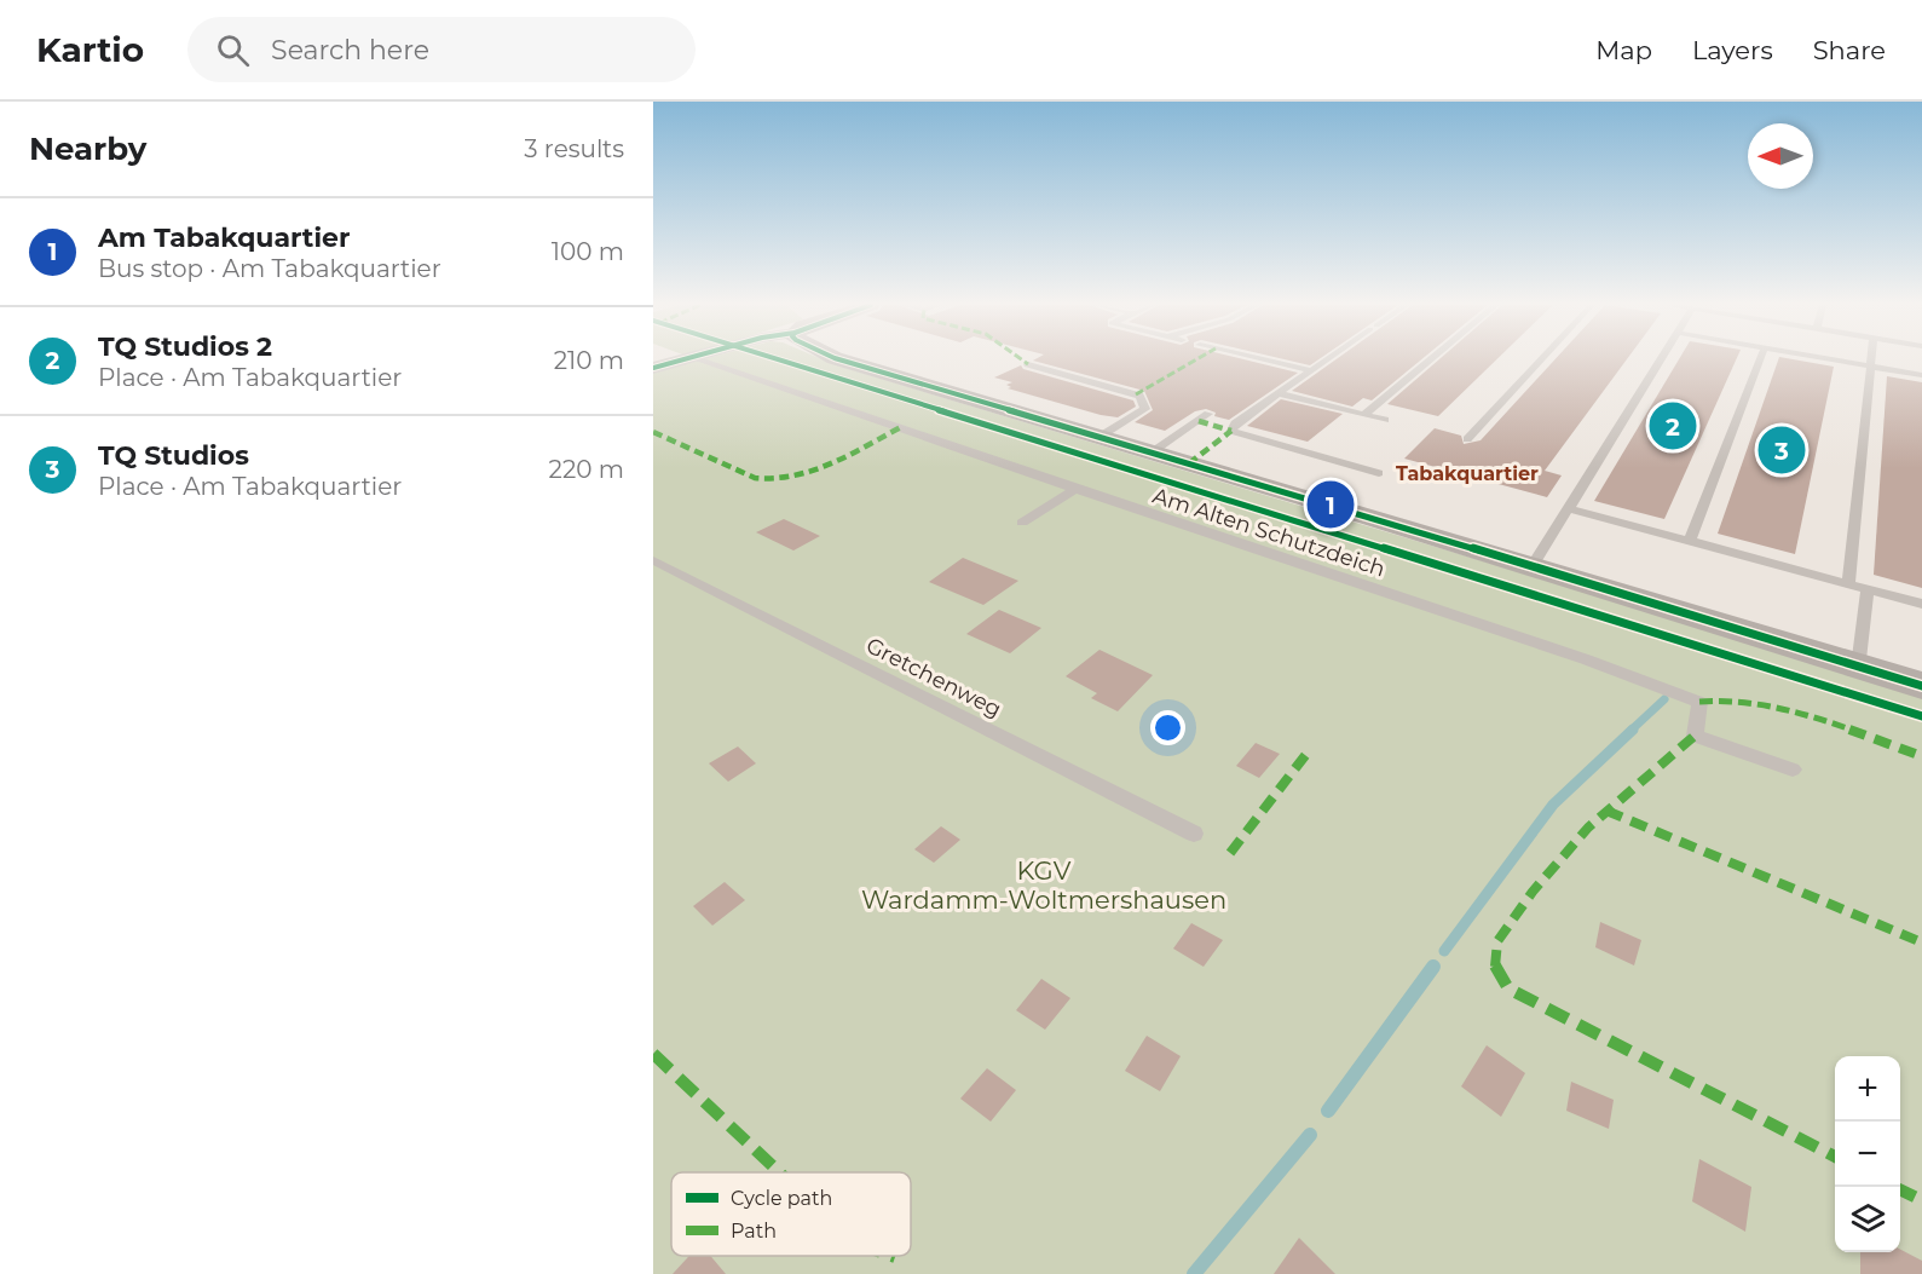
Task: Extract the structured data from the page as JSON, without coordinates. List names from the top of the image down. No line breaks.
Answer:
{"streets":{"lane":["Am Alten Schutzdeich","Gretchenweg"]},"districts":["Tabakquartier"],"parks":["KGV Wardamm-Woltmershausen"],"legend":["Cycle path","Path"],"north":"left","page":{"header":"Kartio","search":"Search here","nav":["Map","Layers","Share"],"heading":["Nearby","3 results"],"list":[{"mark":"1","name":"Am Tabakquartier","note":"Bus stop · Am Tabakquartier","value":"100 m"},{"mark":"2","name":"TQ Studios 2","note":"Place · Am Tabakquartier","value":"210 m"},{"mark":"3","name":"TQ Studios","note":"Place · Am Tabakquartier","value":"220 m"}],"pins":["2","3","1"],"map_buttons":["+","−"]}}
